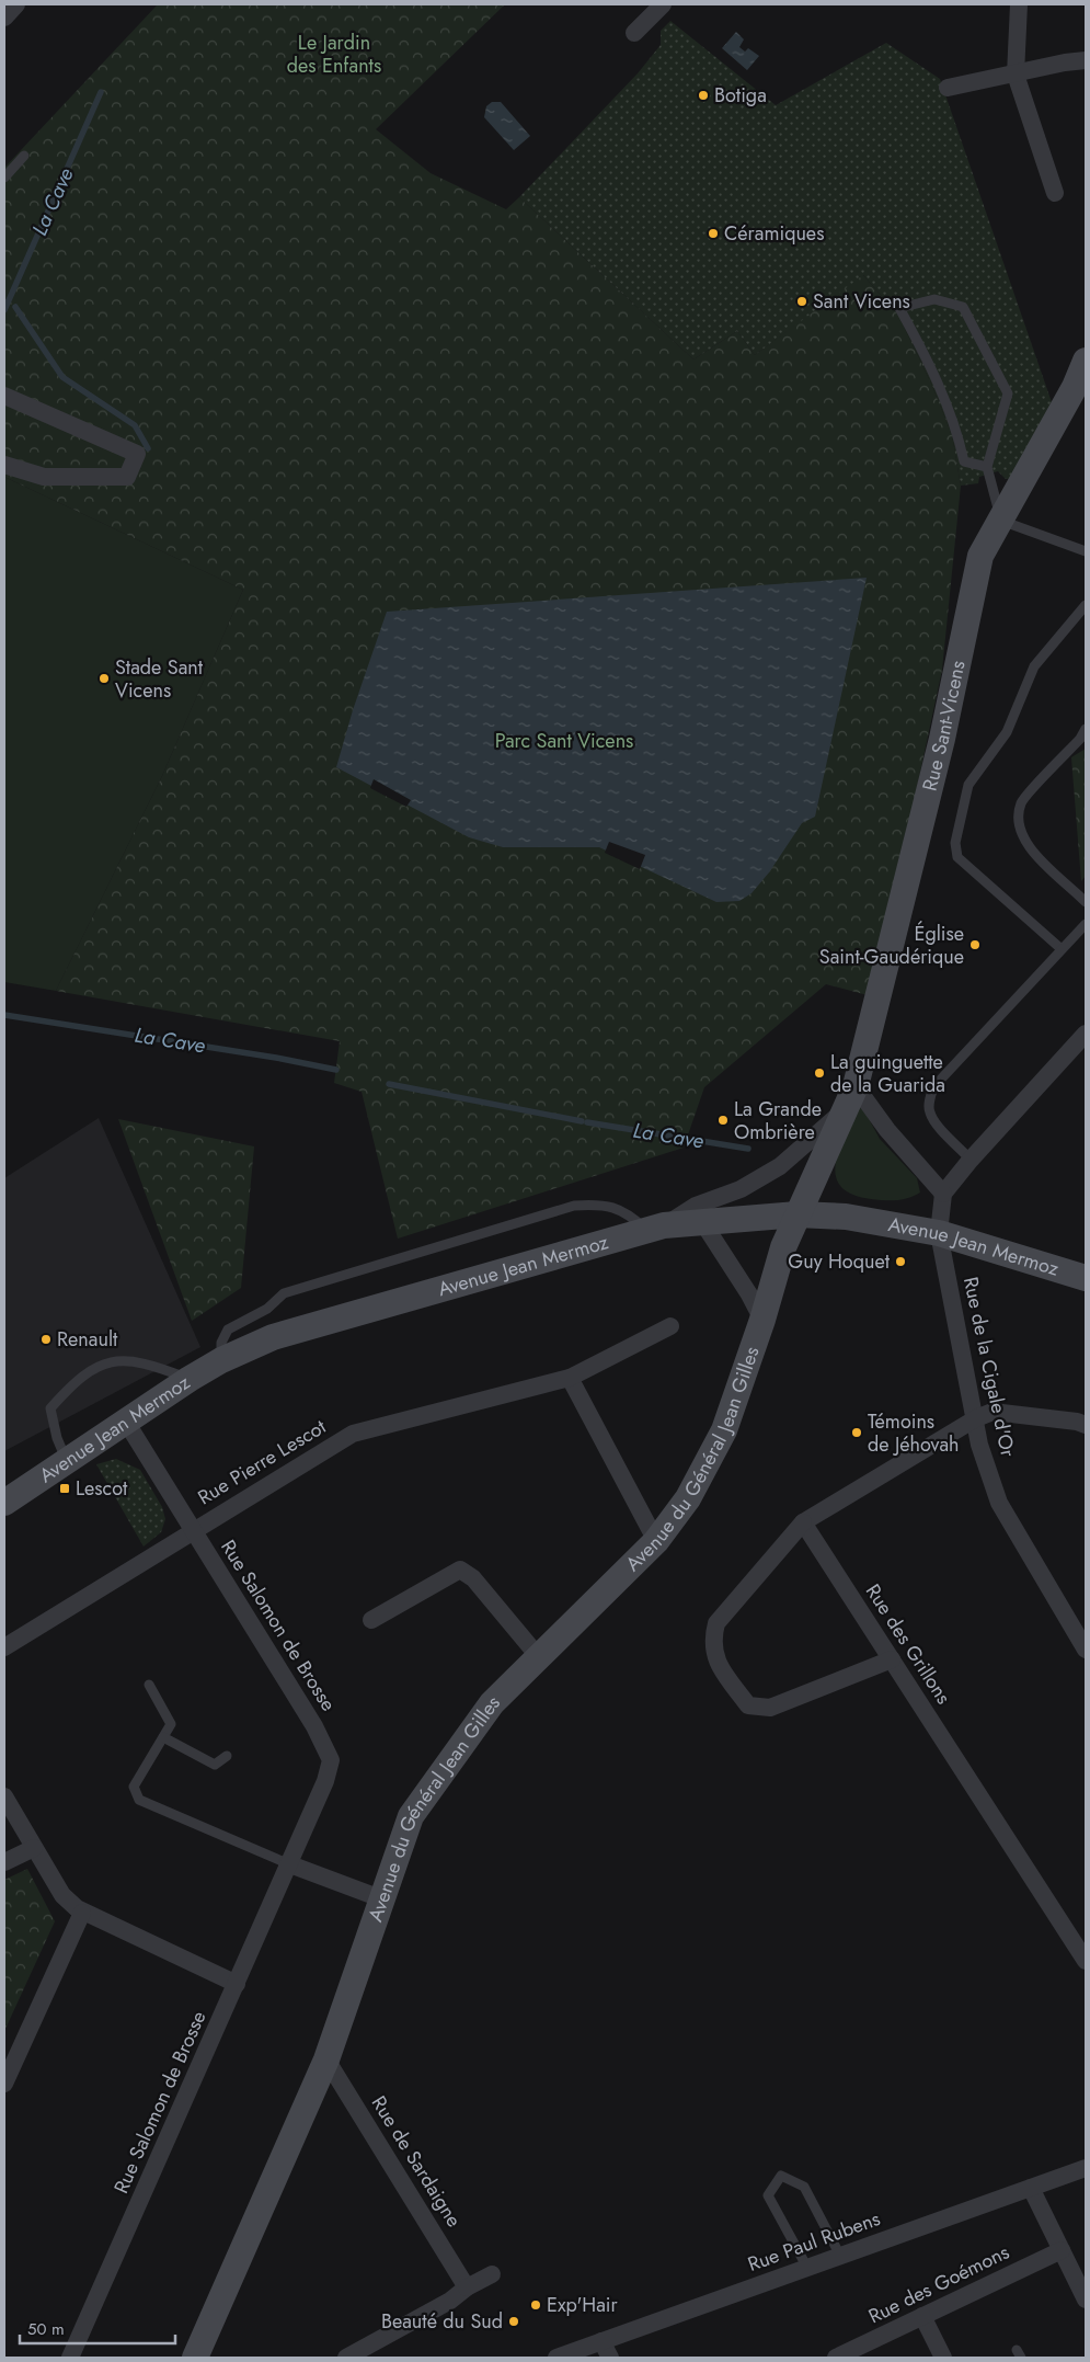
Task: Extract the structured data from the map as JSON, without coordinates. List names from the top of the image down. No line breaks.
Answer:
{"streets":{"main road":["Rue Sant-Vicens","Avenue Jean Mermoz","Avenue du Général Jean Gilles"],"street":["Rue de la Cigale d'Or","Rue Pierre Lescot","Rue Salomon de Brosse","Rue des Grillons","Rue de Sardaigne","Rue Paul Rubens","Rue des Goémons"]},"crossings":[["Rue Sant-Vicens","Avenue Jean Mermoz"],["Rue Sant-Vicens","Avenue du Général Jean Gilles"],["Avenue Jean Mermoz","Rue de la Cigale d'Or"],["Avenue Jean Mermoz","Avenue du Général Jean Gilles"],["Avenue Jean Mermoz","Rue Salomon de Brosse"],["Avenue du Général Jean Gilles","Rue de Sardaigne"],["Rue Pierre Lescot","Rue Salomon de Brosse"]],"water":["La Cave"],"parks":["Le Jardin des Enfants","Parc Sant Vicens"],"places":{"other":["Botiga","Céramiques","Sant Vicens","Stade Sant Vicens","Église Saint-Gaudérique","La guinguette de la Guarida","La Grande Ombrière","Guy Hoquet","Renault","Témoins de Jéhovah","Exp'Hair","Beauté du Sud"],"transit":["Lescot"]},"scale_bar":"50 m"}
